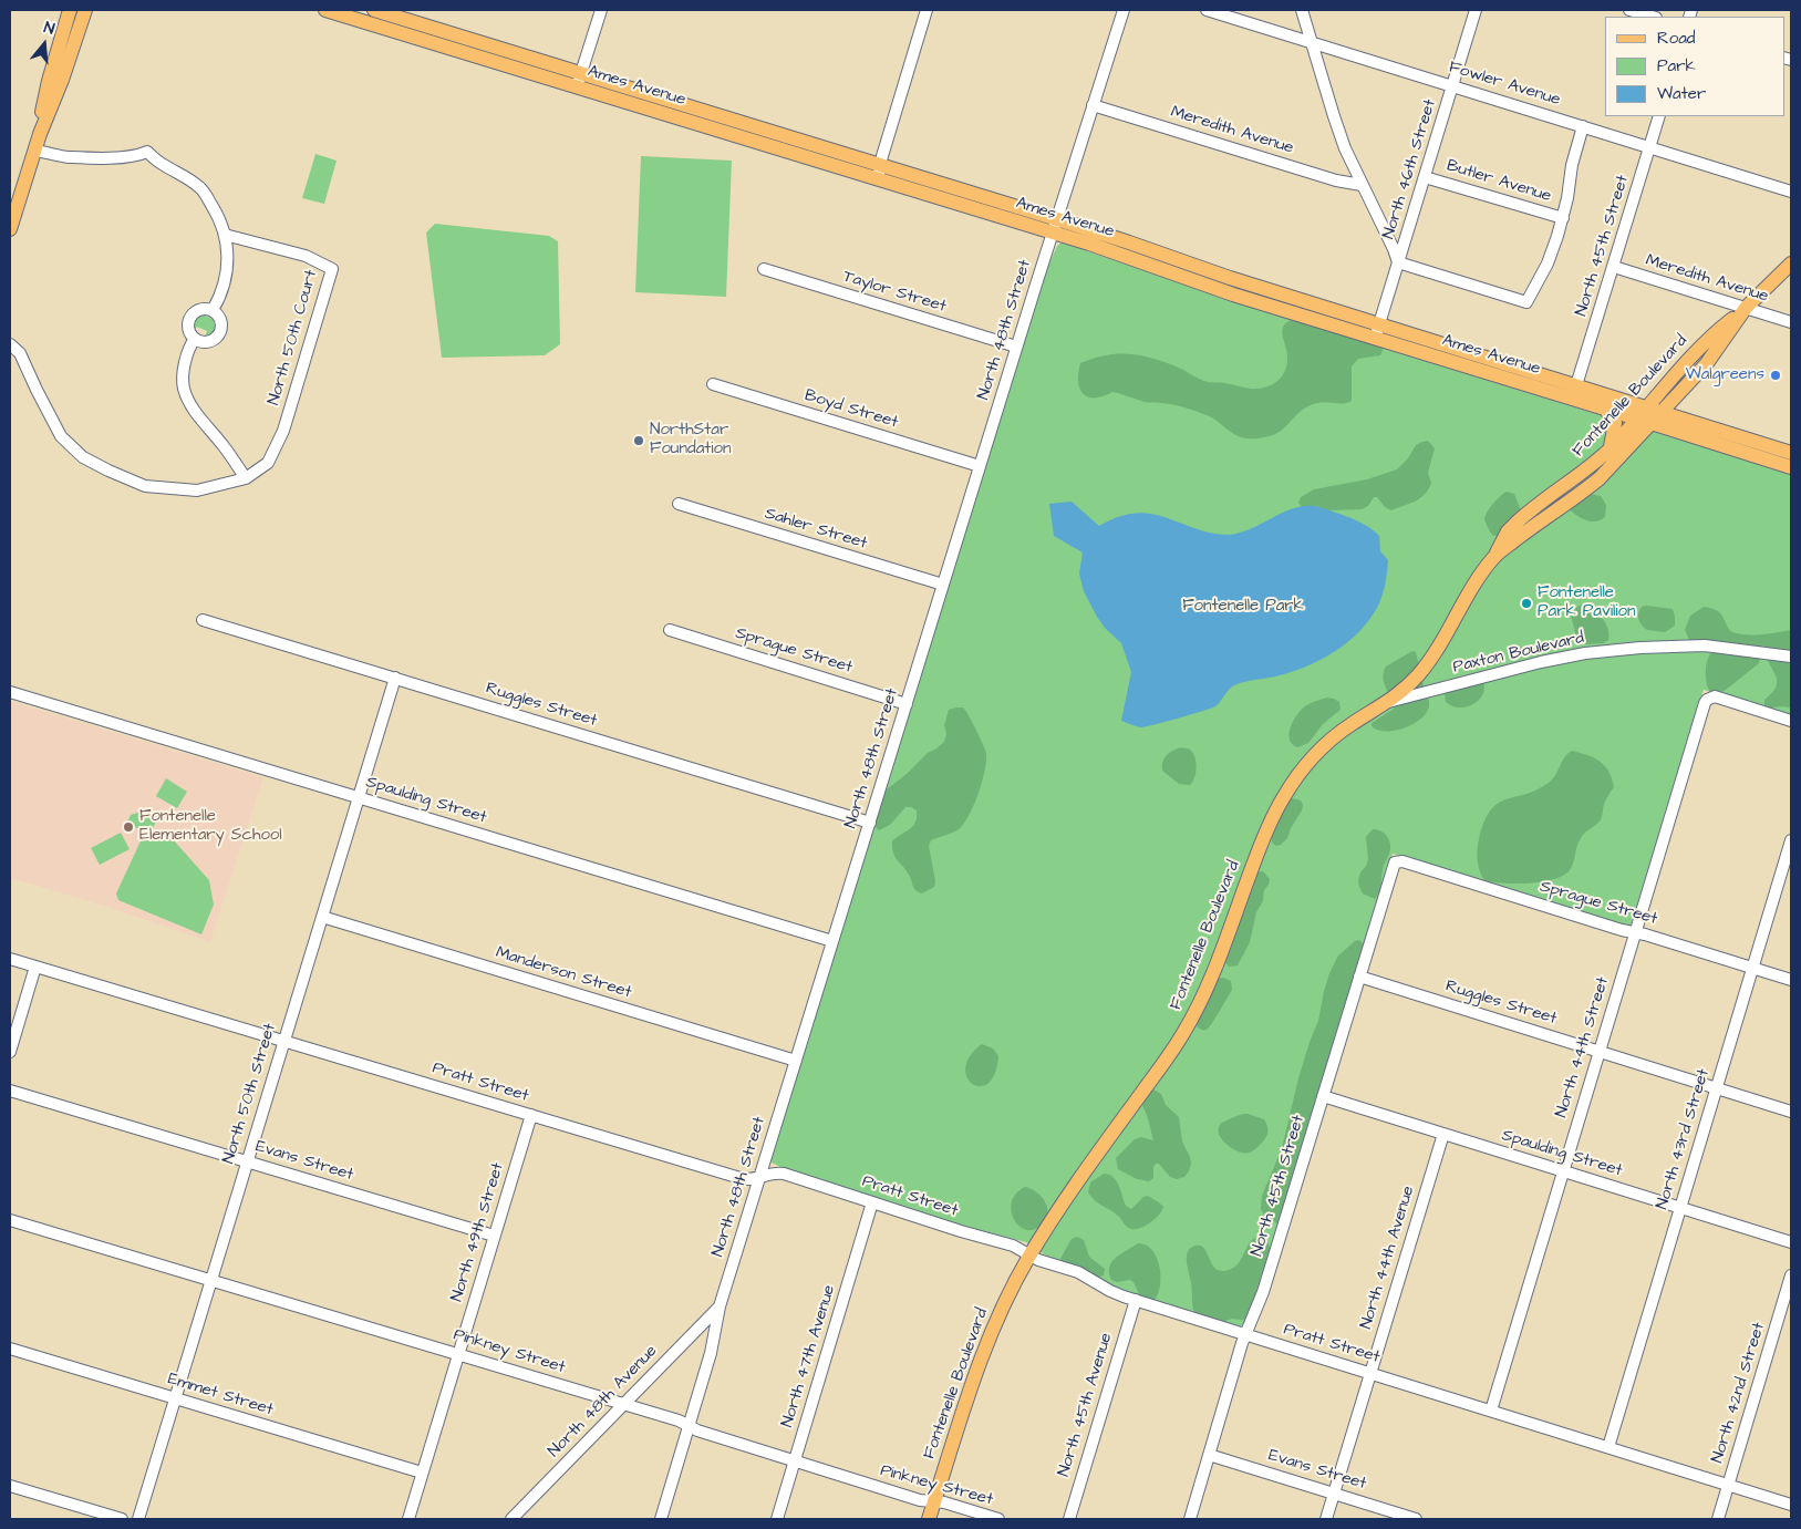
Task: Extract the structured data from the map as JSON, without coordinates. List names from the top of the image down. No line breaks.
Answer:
{"streets":{"main road":["Ames Avenue","Fontenelle Boulevard"],"street":["Fowler Avenue","Meredith Avenue","North 46th Street","Butler Avenue","North 45th Street","Taylor Street","North 48th Street","North 50th Court","Boyd Street","Sahler Street","Sprague Street","Paxton Boulevard","Ruggles Street","Spaulding Street","Manderson Street","North 44th Street","Pratt Street","North 50th Street","North 43rd Street","Evans Street","North 49th Street","North 44th Avenue","Pinkney Street","North 47th Avenue","North 42nd Street","Emmet Street","North 48th Avenue","North 45th Avenue"]},"crossings":[["Fowler Avenue","North 46th Street"],["Fowler Avenue","North 45th Street"],["Ames Avenue","North 46th Street"],["Ames Avenue","North 45th Street"],["Ames Avenue","North 48th Street"],["Ames Avenue","Fontenelle Boulevard"],["Meredith Avenue","North 45th Street"],["Meredith Avenue","North 48th Street"],["Meredith Avenue","Fontenelle Boulevard"],["North 46th Street","Butler Avenue"],["North 45th Street","Sprague Street"],["North 45th Street","Ruggles Street"],["North 45th Street","Spaulding Street"],["North 45th Street","Pratt Street"],["North 45th Street","Evans Street"],["Taylor Street","North 48th Street"],["North 48th Street","Boyd Street"],["North 48th Street","Sahler Street"],["North 48th Street","Sprague Street"],["North 48th Street","Ruggles Street"],["North 48th Street","Spaulding Street"],["North 48th Street","Manderson Street"],["North 48th Street","Pratt Street"],["North 48th Street","Pinkney Street"],["North 48th Street","North 48th Avenue"],["Fontenelle Boulevard","Paxton Boulevard"],["Fontenelle Boulevard","Pratt Street"],["Fontenelle Boulevard","Pinkney Street"],["Sprague Street","North 44th Street"],["Sprague Street","North 43rd Street"],["Ruggles Street","North 44th Street"],["Ruggles Street","North 50th Street"],["Ruggles Street","North 43rd Street"],["Spaulding Street","North 44th Street"],["Spaulding Street","North 50th Street"],["Spaulding Street","North 43rd Street"],["Spaulding Street","North 44th Avenue"],["Manderson Street","North 50th Street"],["North 44th Street","Pratt Street"],["Pratt Street","North 50th Street"],["Pratt Street","North 43rd Street"],["Pratt Street","North 49th Street"],["Pratt Street","North 44th Avenue"],["Pratt Street","North 47th Avenue"],["Pratt Street","North 42nd Street"],["Pratt Street","North 45th Avenue"],["North 50th Street","Evans Street"],["North 50th Street","Pinkney Street"],["North 50th Street","Emmet Street"],["Evans Street","North 49th Street"],["Evans Street","North 44th Avenue"],["North 49th Street","Pinkney Street"],["North 49th Street","Emmet Street"],["Pinkney Street","North 47th Avenue"],["Pinkney Street","North 48th Avenue"]],"parks":["Fontenelle Park"],"places":["Walgreens","NorthStar Foundation","Fontenelle Park Pavilion","Fontenelle Elementary School"],"legend":["Road","Park","Water"],"north":"top"}
